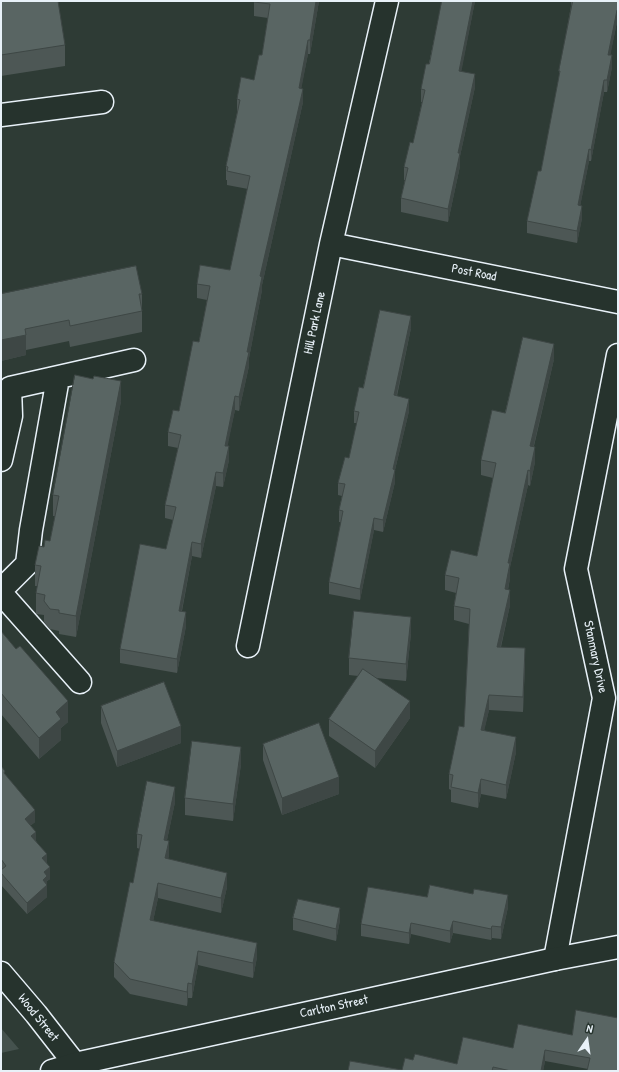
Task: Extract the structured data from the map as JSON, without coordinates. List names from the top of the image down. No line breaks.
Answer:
{"streets":{"street":["Post Road","Hill Park Lane","Stanmary Drive","Carlton Street","Wood Street"]},"crossings":[["Post Road","Hill Park Lane"],["Stanmary Drive","Carlton Street"],["Carlton Street","Wood Street"]],"north":"top"}
